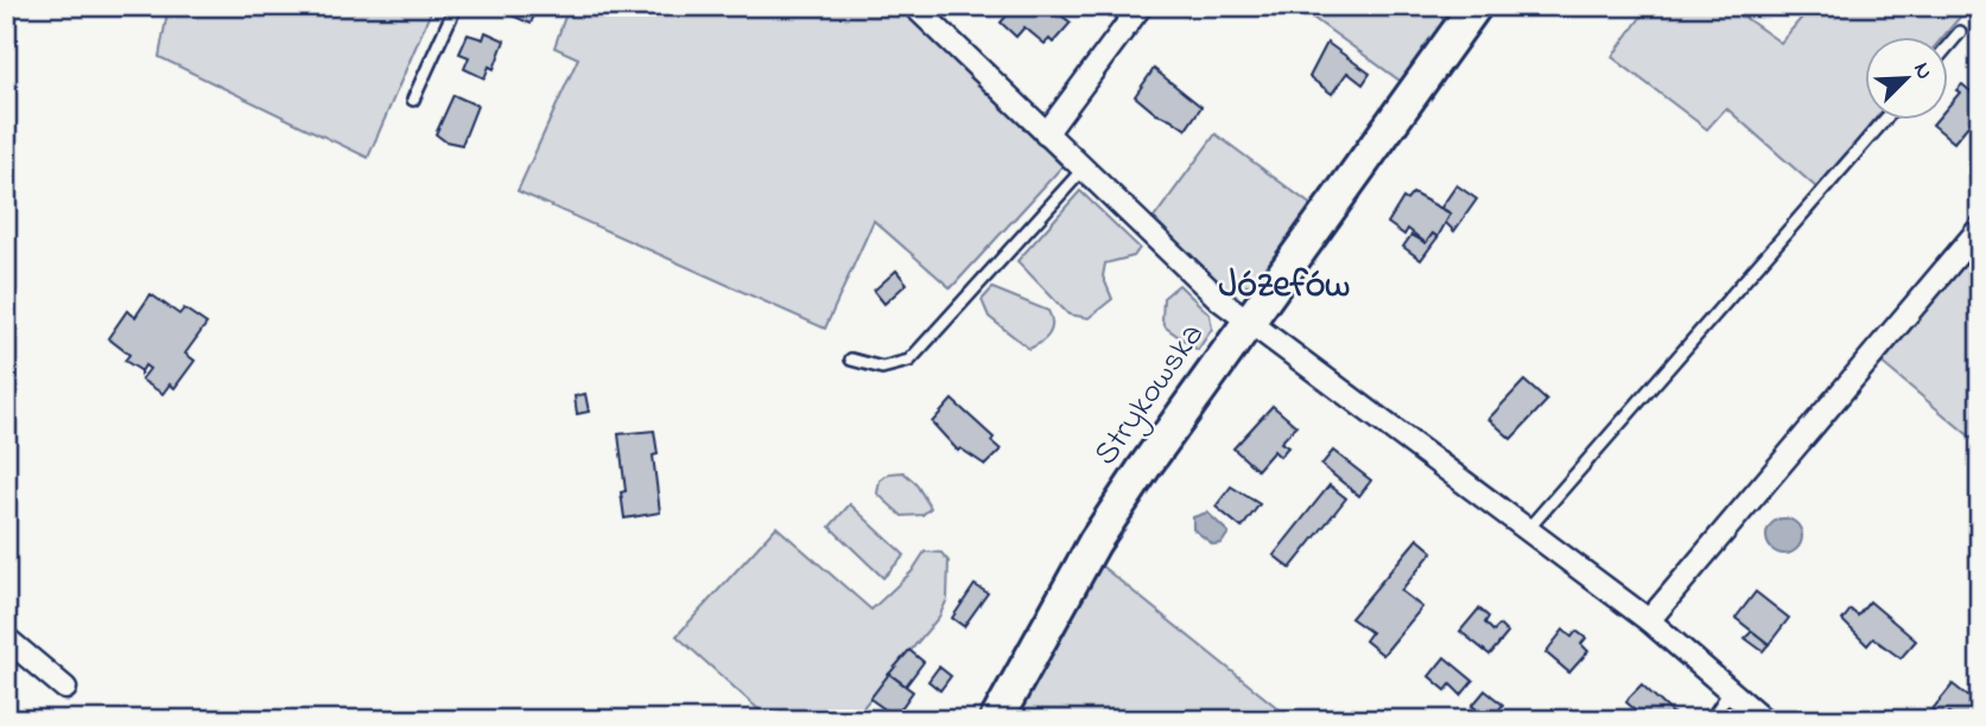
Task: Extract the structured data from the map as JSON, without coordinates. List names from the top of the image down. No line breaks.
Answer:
{"streets":{"street":["Strykowska"]},"districts":["Józefów"],"north":"top right"}
